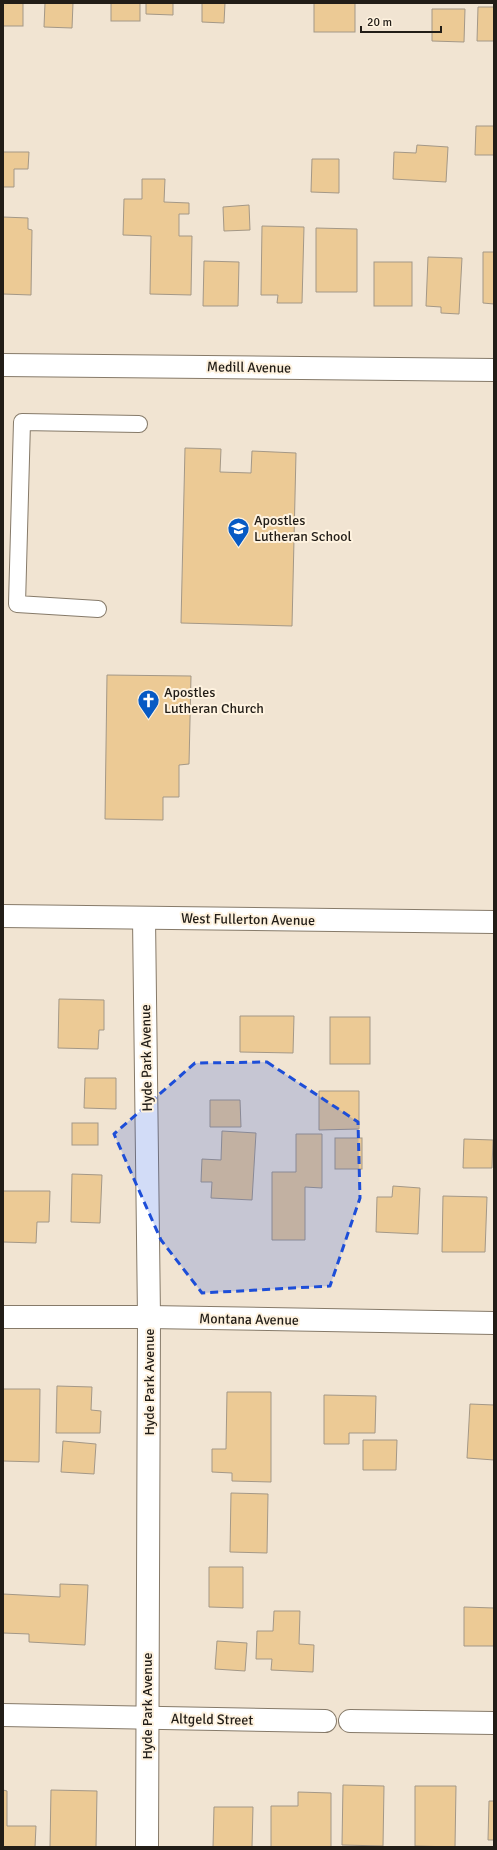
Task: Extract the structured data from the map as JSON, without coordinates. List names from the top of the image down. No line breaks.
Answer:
{"streets":{"street":["Medill Avenue","West Fullerton Avenue","Hyde Park Avenue","Montana Avenue","Altgeld Street"]},"crossings":[["West Fullerton Avenue","Hyde Park Avenue"],["Hyde Park Avenue","Montana Avenue"],["Hyde Park Avenue","Altgeld Street"]],"places":{"school or university":["Apostles Lutheran School"],"church":["Apostles Lutheran Church"]},"scale_bar":"20 m"}
